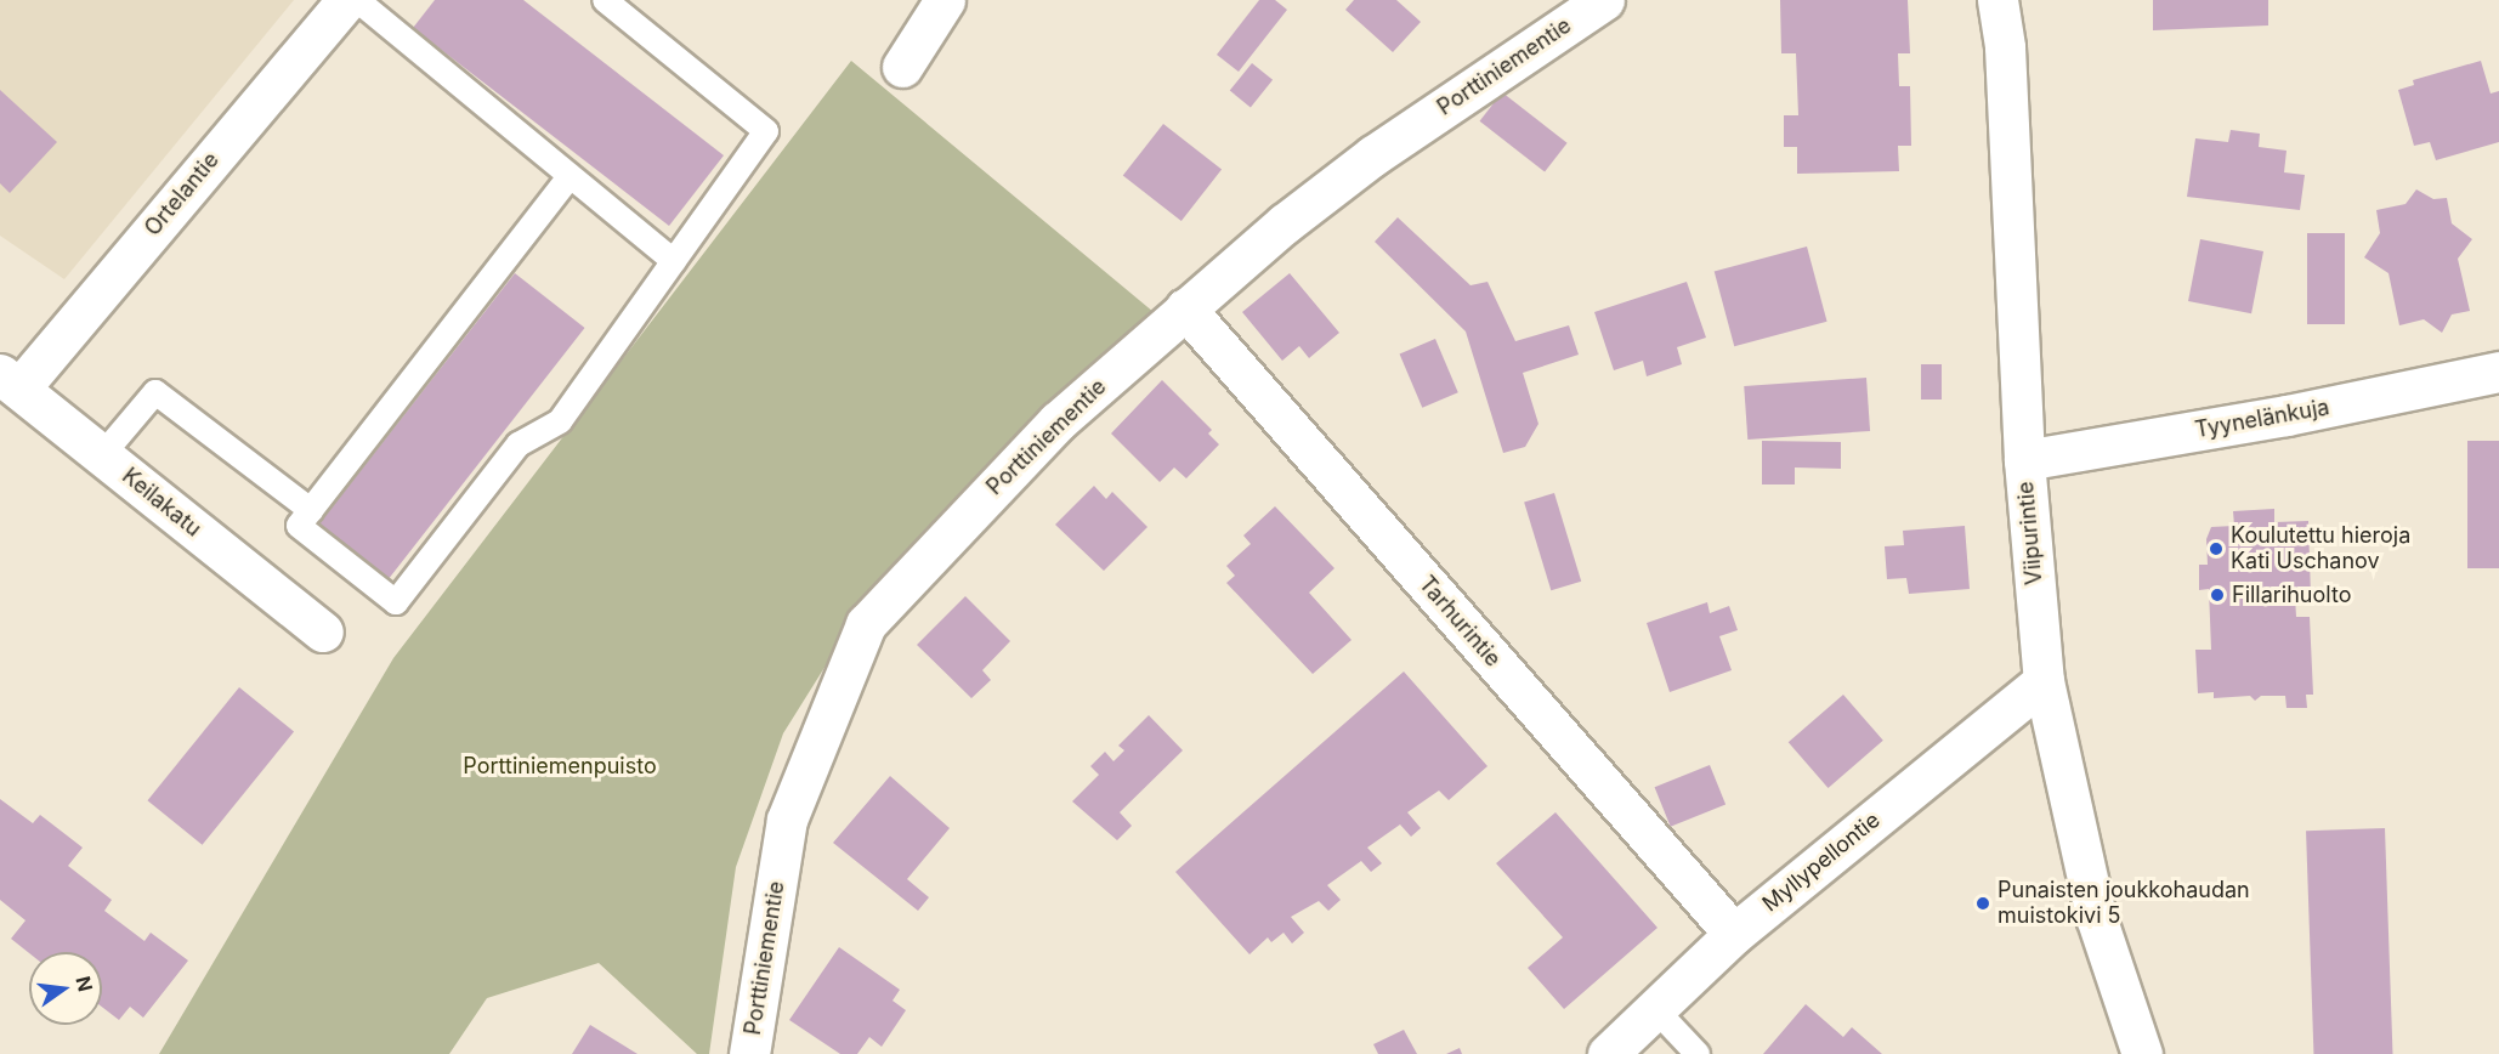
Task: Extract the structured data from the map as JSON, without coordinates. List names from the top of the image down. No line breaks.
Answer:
{"streets":{"street":["Porttiniementie","Ortelantie","Tyynelänkuja","Keilakatu","Viipurintie","Tarhurintie","Myllypellontie"]},"crossings":[["Porttiniementie","Tarhurintie"],["Ortelantie","Keilakatu"],["Tyynelänkuja","Viipurintie"],["Viipurintie","Myllypellontie"],["Tarhurintie","Myllypellontie"]],"parks":["Porttiniemenpuisto"],"places":["Koulutettu hieroja Kati Uschanov","Fillarihuolto","Punaisten joukkohaudan muistokivi 5"],"north":"right"}
